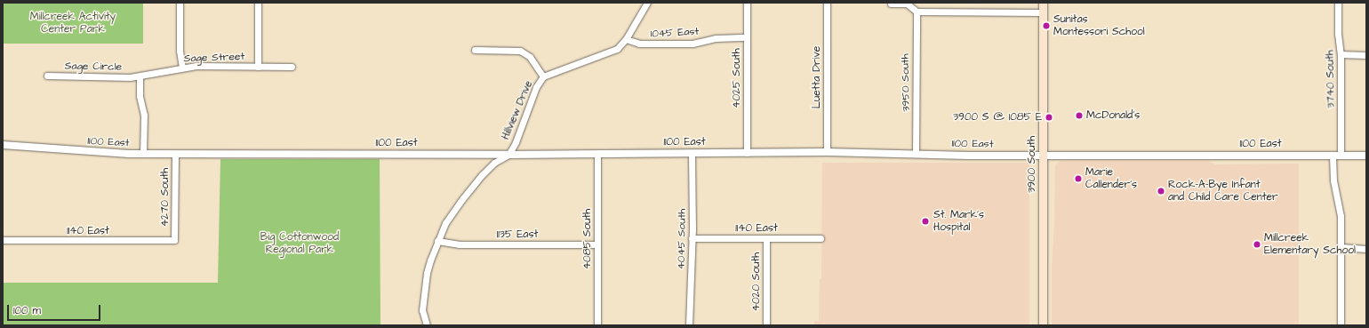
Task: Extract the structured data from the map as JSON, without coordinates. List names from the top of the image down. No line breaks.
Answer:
{"streets":{"main road":["3900 South"],"street":["1045 East","Sage Street","Sage Circle","Luetta Drive","4025 South","3740 South","3950 South","Hillview Drive","1100 East","4270 South","1140 East","1135 East","4085 South","4045 South","4020 South"]},"crossings":[["1045 East","4025 South"],["1045 East","Hillview Drive"],["Sage Street","Sage Circle"],["Luetta Drive","1100 East"],["4025 South","1100 East"],["3740 South","1100 East"],["3950 South","1100 East"],["Hillview Drive","1100 East"],["Hillview Drive","1135 East"],["1100 East","3900 South"],["1100 East","4270 South"],["1100 East","4085 South"],["1100 East","4045 South"],["4270 South","1140 East"],["1140 East","4045 South"],["1140 East","4020 South"],["1135 East","4085 South"]],"parks":["Millcreek Activity Center Park","Big Cottonwood Regional Park"],"places":["Sunitas Montessori School","McDonald's","3900 S @ 1085 E","Marie Callender's","Rock-A-Bye Infant and Child Care Center","St. Mark's Hospital","Millcreek Elementary School"],"scale_bar":"100 m"}
